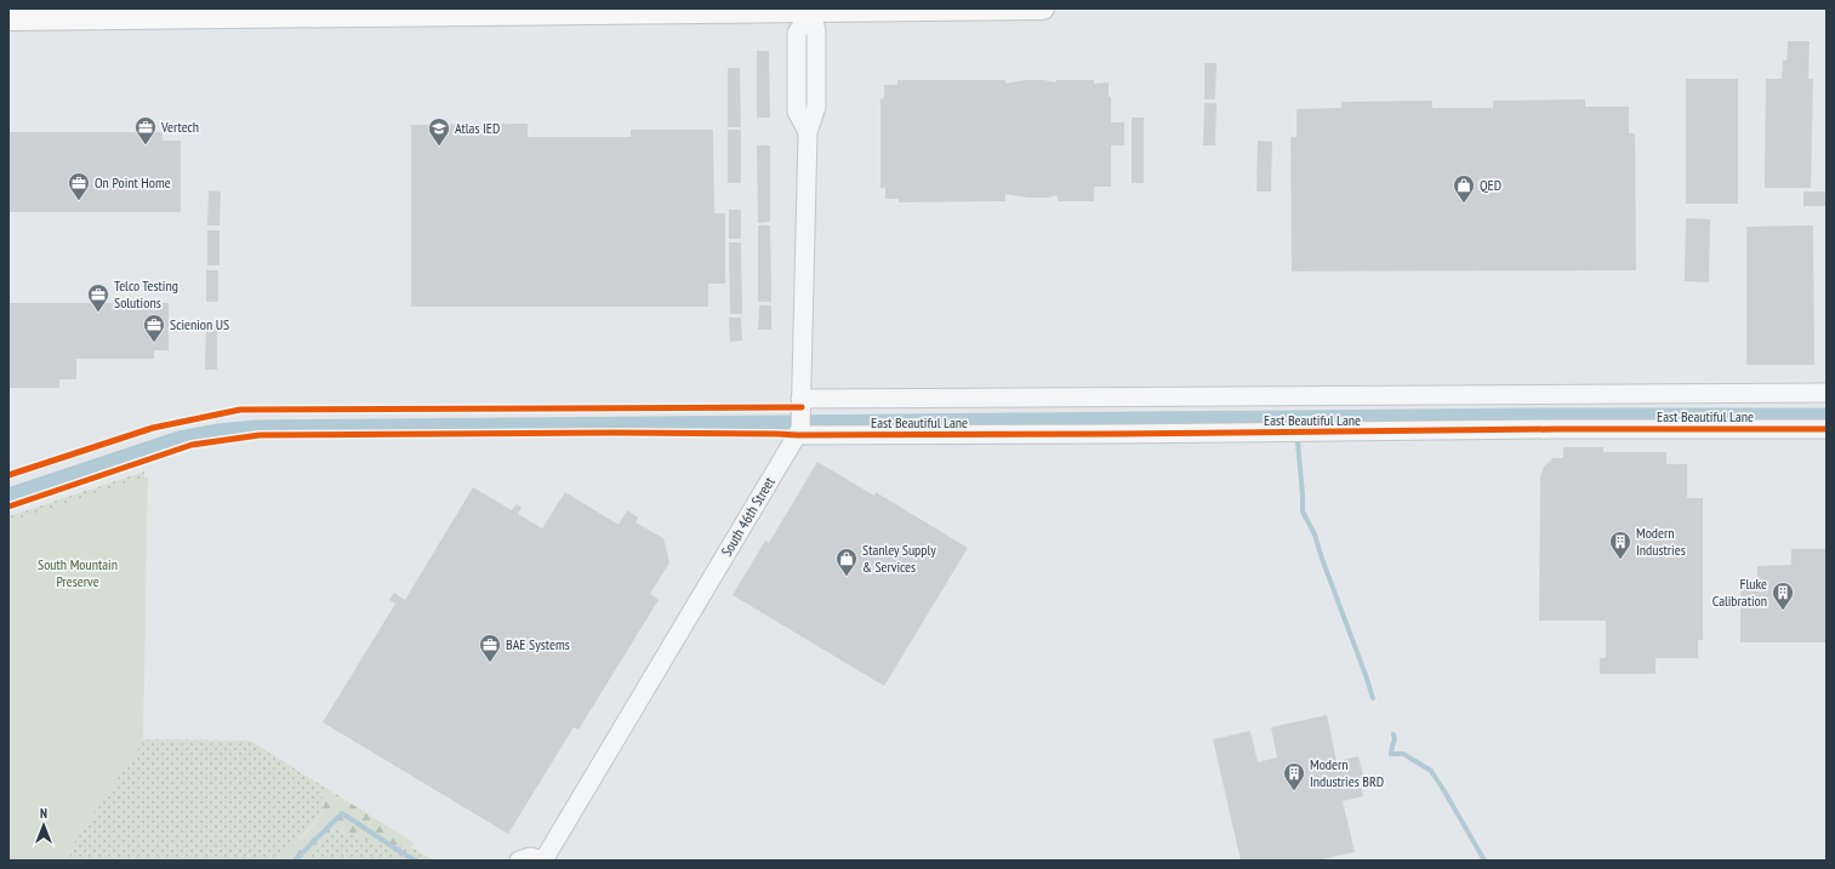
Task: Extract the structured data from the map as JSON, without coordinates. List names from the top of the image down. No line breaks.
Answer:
{"streets":{"street":["East Beautiful Lane","South 46th Street"]},"crossings":[["East Beautiful Lane","South 46th Street"]],"parks":["South Mountain Preserve"],"places":{"office":["Vertech","On Point Home","Telco Testing Solutions","Scienion US","BAE Systems"],"school or university":["Atlas IED"],"shop":["QED","Stanley Supply & Services"],"building":["Modern Industries","Fluke Calibration","Modern Industries BRD"]},"north":"top"}
